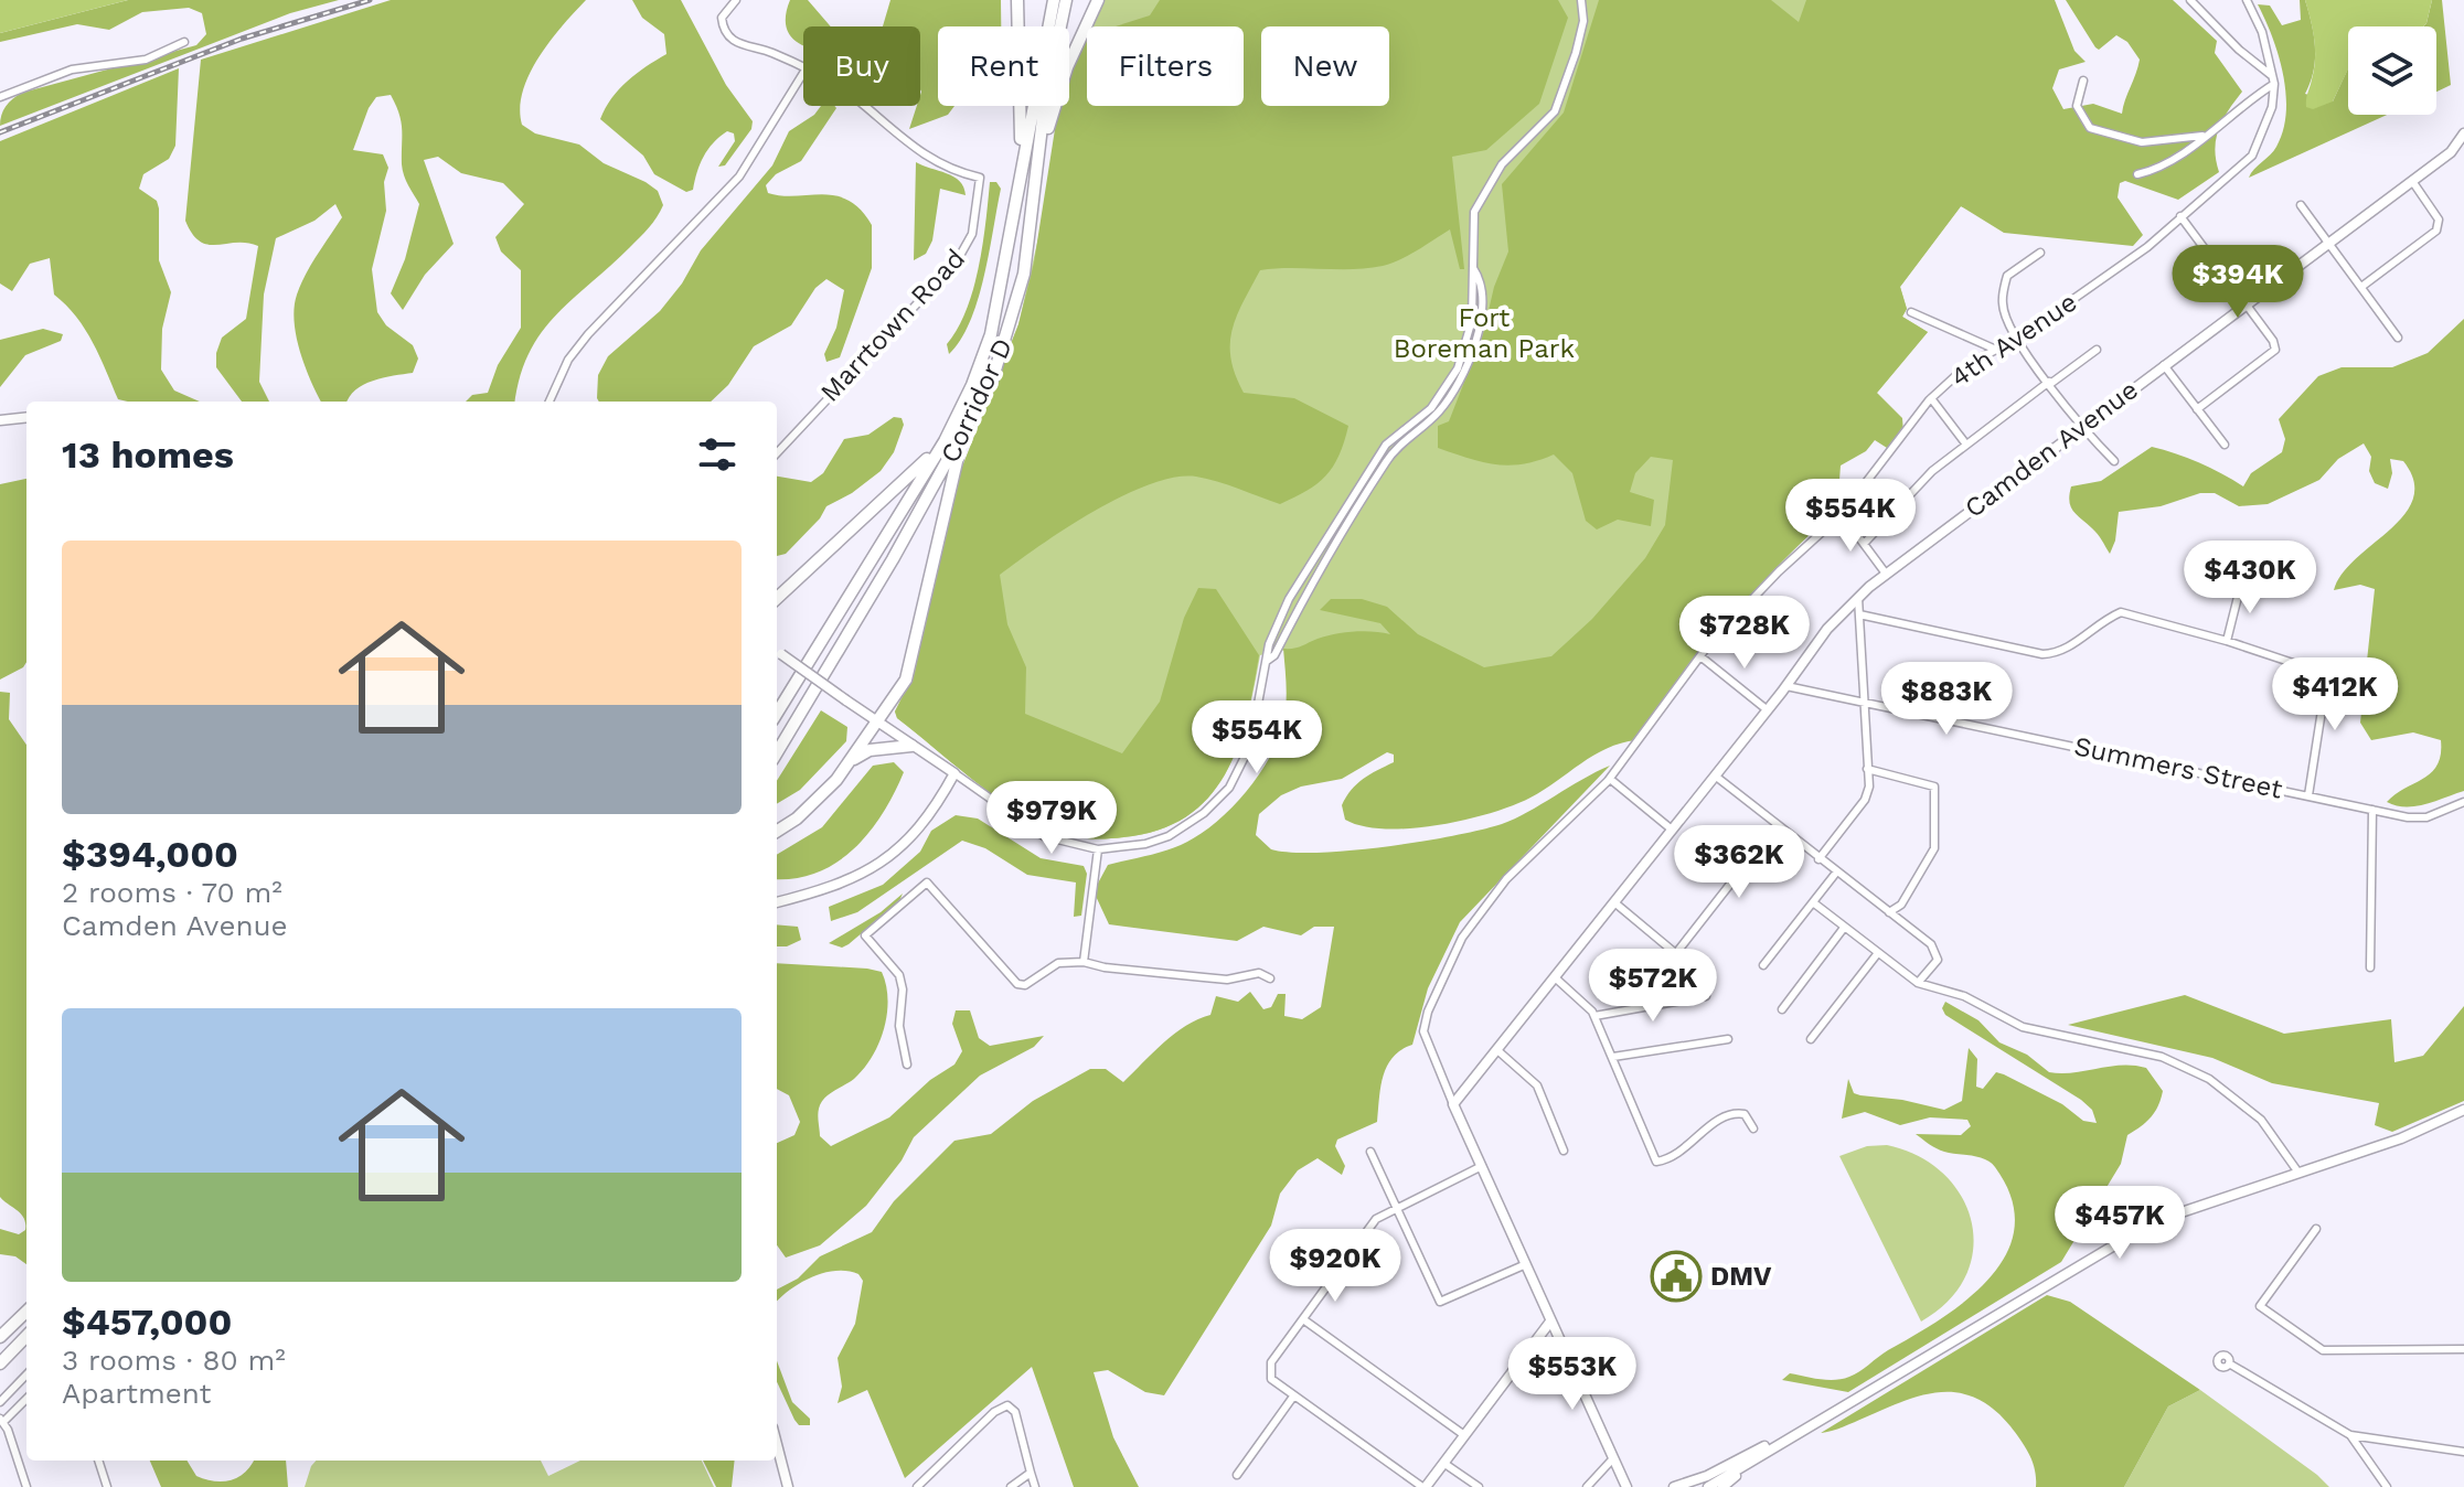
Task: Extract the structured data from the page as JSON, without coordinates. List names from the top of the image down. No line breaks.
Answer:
{"streets":{"highway":["Corridor D"],"street":["Marrtown Road","4th Avenue","Camden Avenue","Summers Street"]},"crossings":[["4th Avenue","Camden Avenue"],["Camden Avenue","Summers Street"]],"parks":["Fort Boreman Park"],"places":{"public building":["DMV"]},"page":{"chip":["Buy","Rent","Filters","New"],"price":["$394K","$554K","$430K","$728K","$412K","$883K","$554K","$979K","$362K","$572K","$457K","$920K","$553K"],"heading":"13 homes","list":[{"name":"$394,000","note":"2 rooms · 70 m² · Camden Avenue"},{"name":"$457,000","note":"3 rooms · 80 m² · Apartment"}]}}
